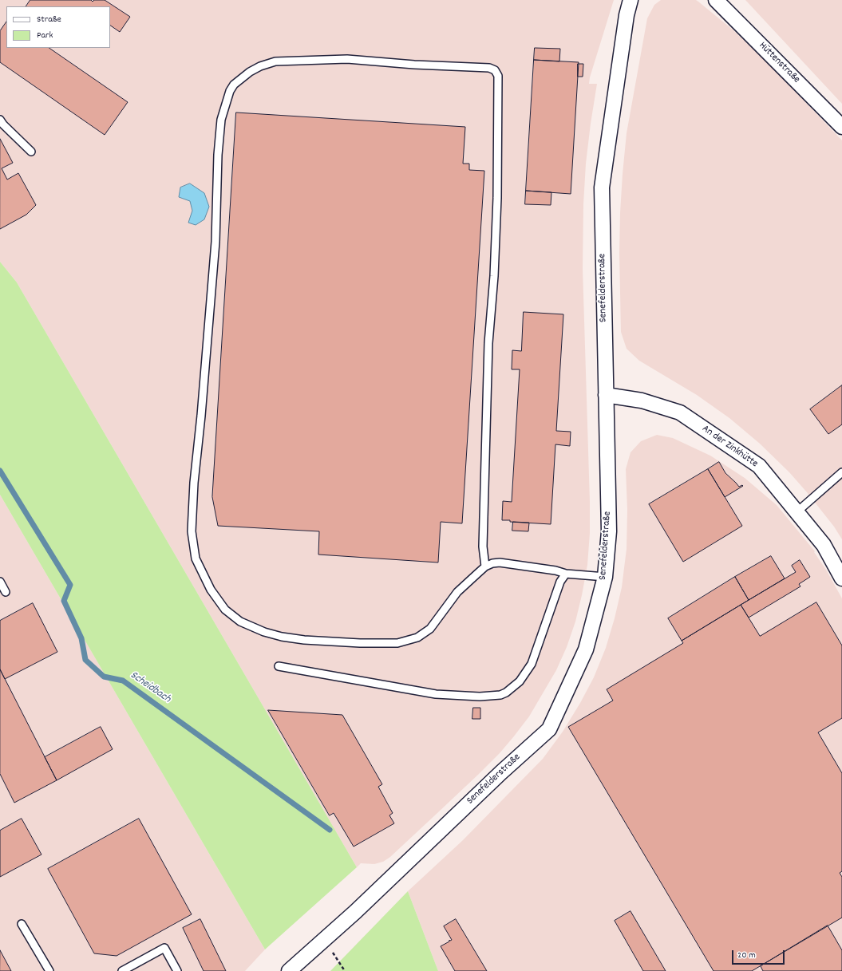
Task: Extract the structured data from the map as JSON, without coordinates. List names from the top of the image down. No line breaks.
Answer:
{"streets":{"street":["Hüttenstraße","Senefelderstraße","An der Zinkhütte"]},"crossings":[["Senefelderstraße","An der Zinkhütte"]],"water":["Scheidbach"],"legend":["Straße","Park"],"scale_bar":"20 m"}
